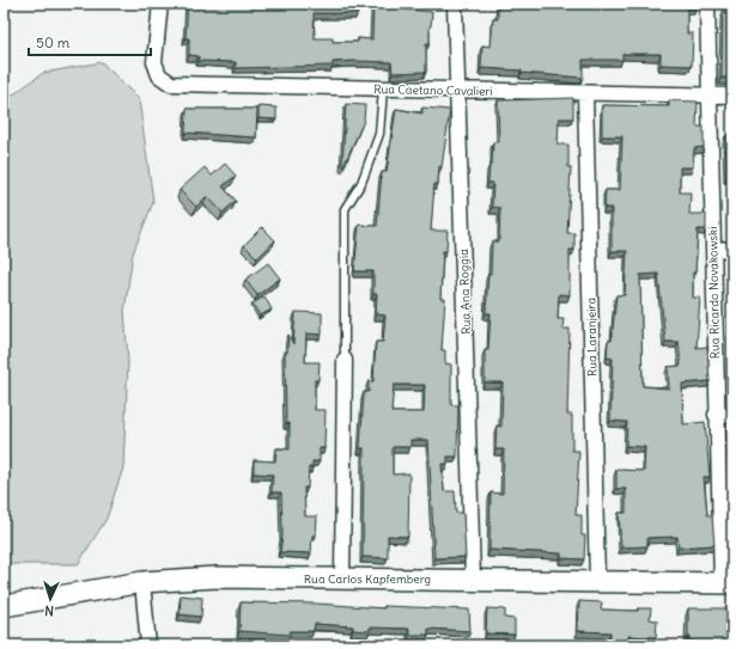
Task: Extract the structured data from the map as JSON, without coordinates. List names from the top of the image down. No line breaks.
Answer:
{"streets":{"street":["Rua Caetano Cavalieri","Rua Ana Roggia","Rua Ricardo Novakowski","Rua Laranjeira","Rua Carlos Kapfemberg"]},"crossings":[["Rua Caetano Cavalieri","Rua Ana Roggia"],["Rua Caetano Cavalieri","Rua Ricardo Novakowski"],["Rua Caetano Cavalieri","Rua Laranjeira"],["Rua Ana Roggia","Rua Carlos Kapfemberg"],["Rua Ricardo Novakowski","Rua Carlos Kapfemberg"],["Rua Laranjeira","Rua Carlos Kapfemberg"]],"scale_bar":"50 m","north":"bottom"}
